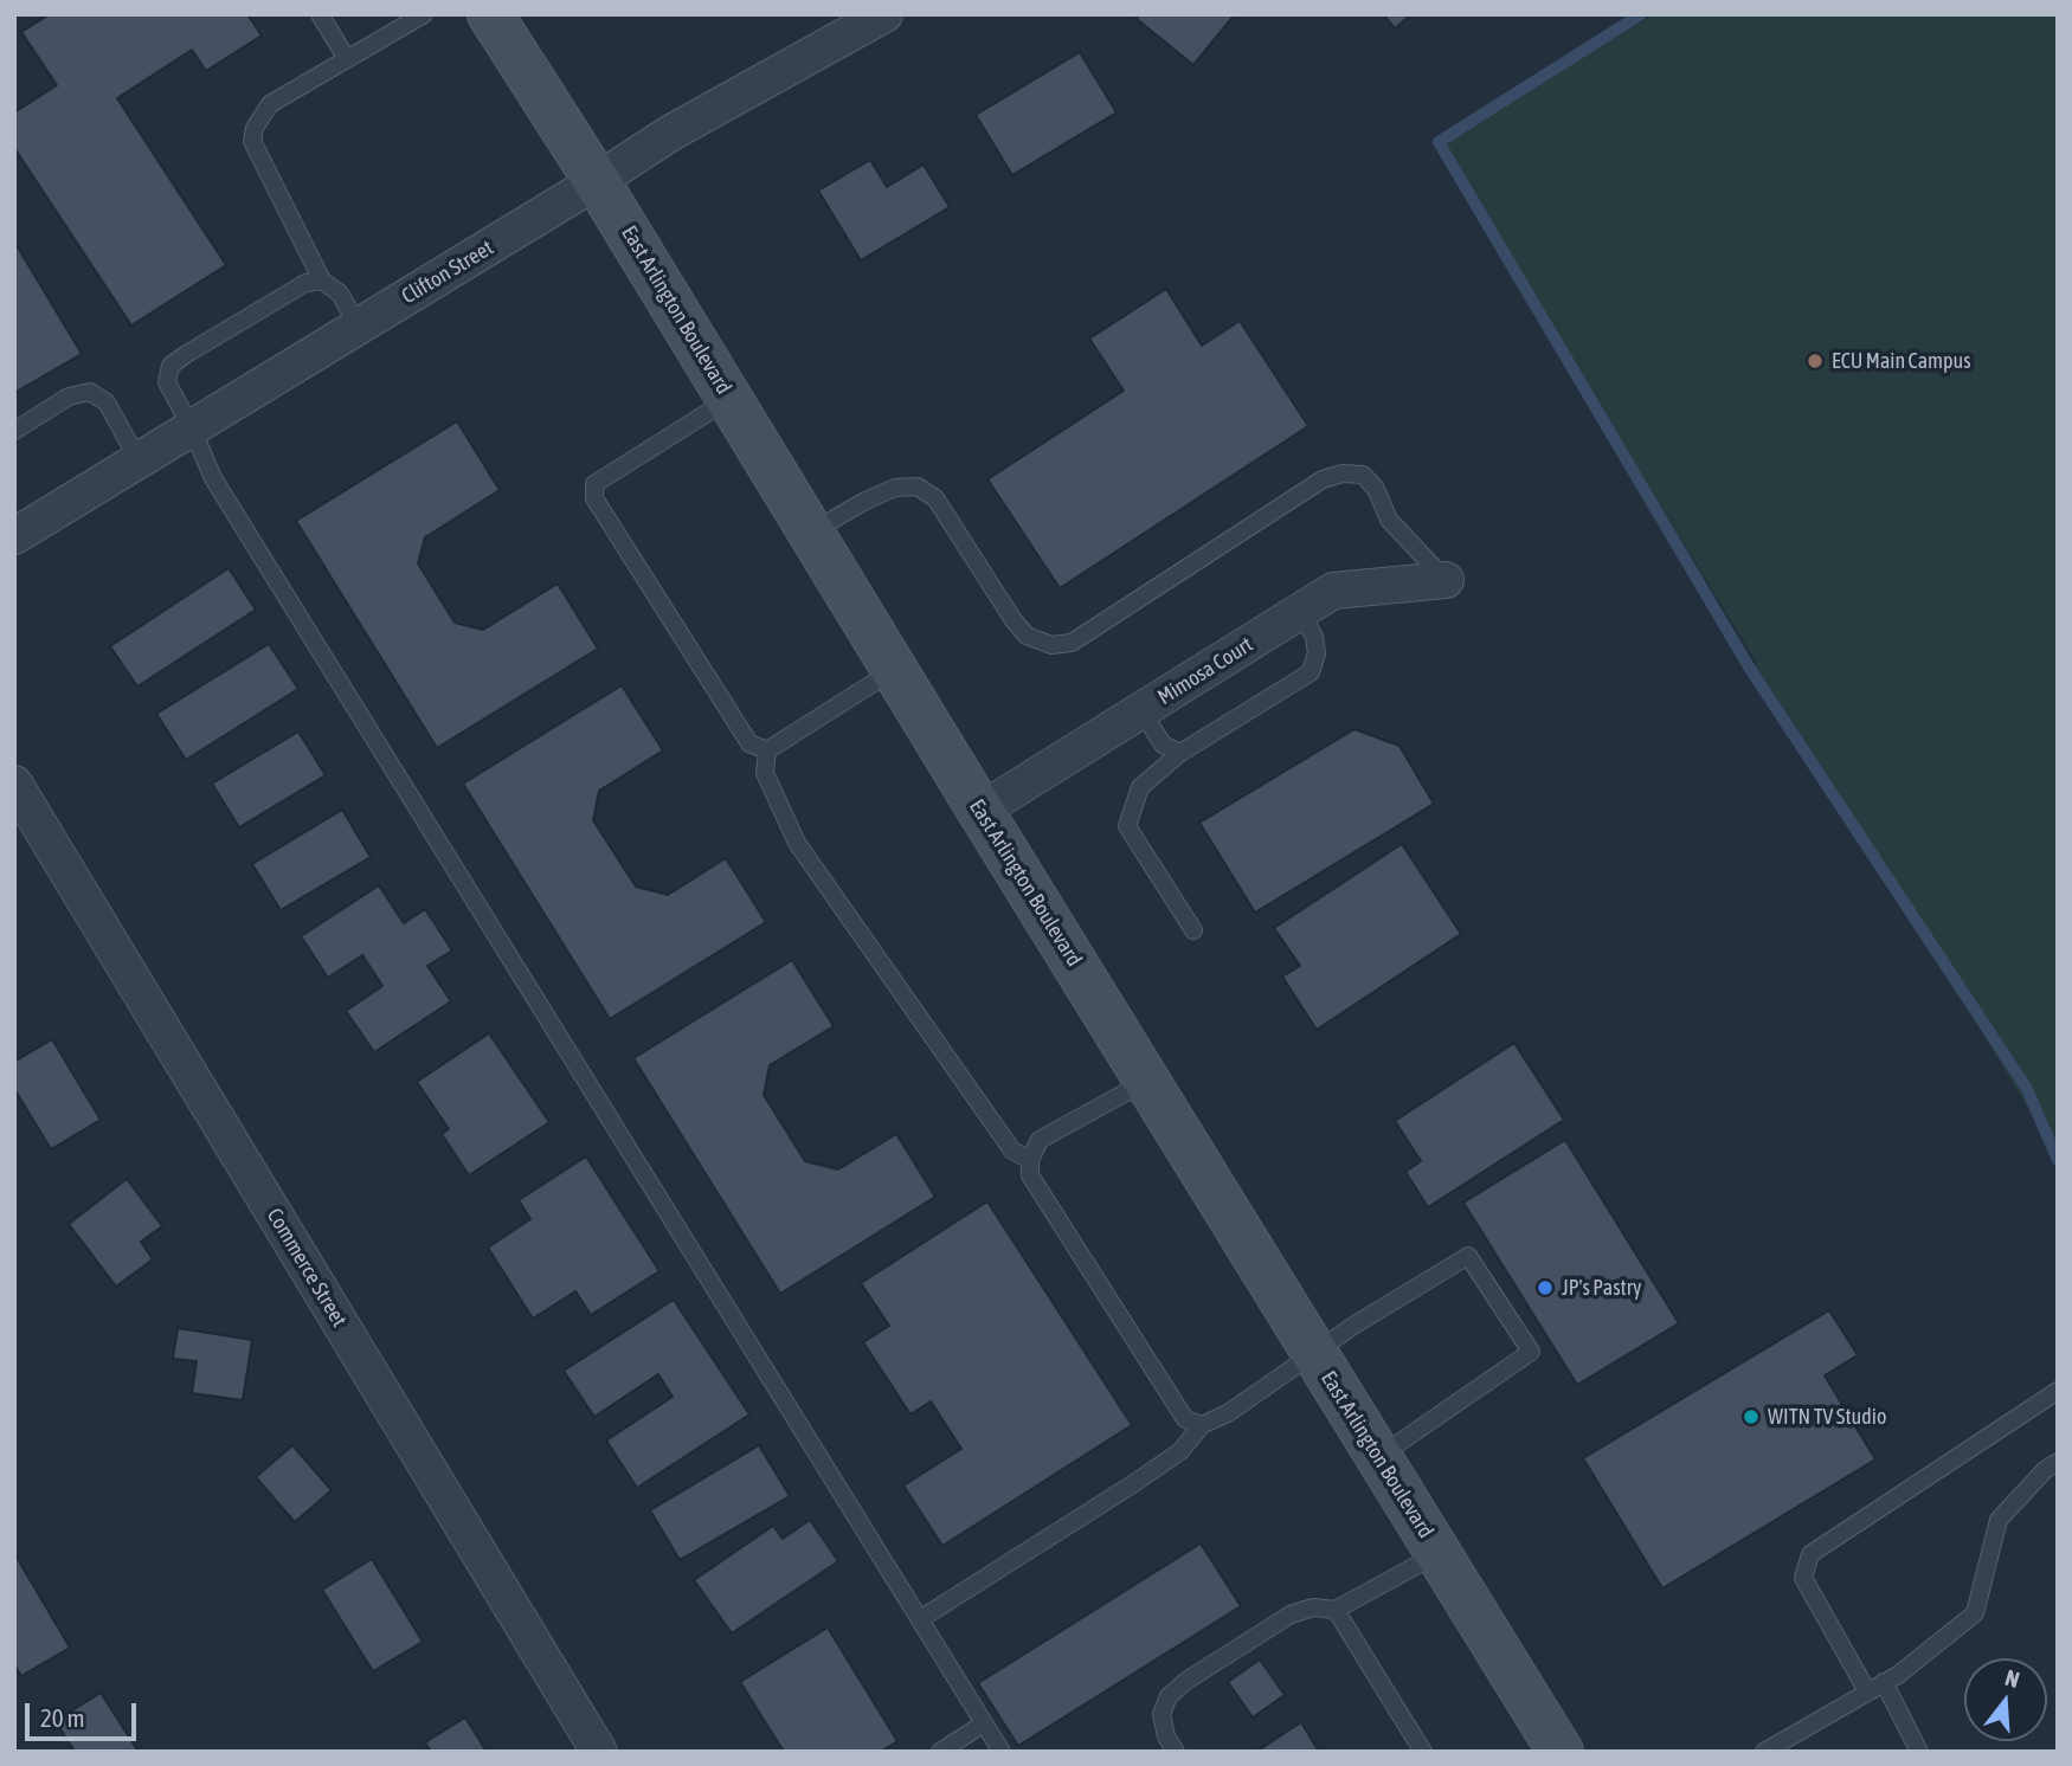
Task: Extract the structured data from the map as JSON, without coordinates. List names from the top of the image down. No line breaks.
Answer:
{"streets":{"main road":["East Arlington Boulevard"],"street":["Clifton Street","Mimosa Court","Commerce Street"]},"crossings":[["Clifton Street","East Arlington Boulevard"],["East Arlington Boulevard","Mimosa Court"]],"places":["ECU Main Campus","JP's Pastry","WITN TV Studio"],"scale_bar":"20 m","north":"top"}
